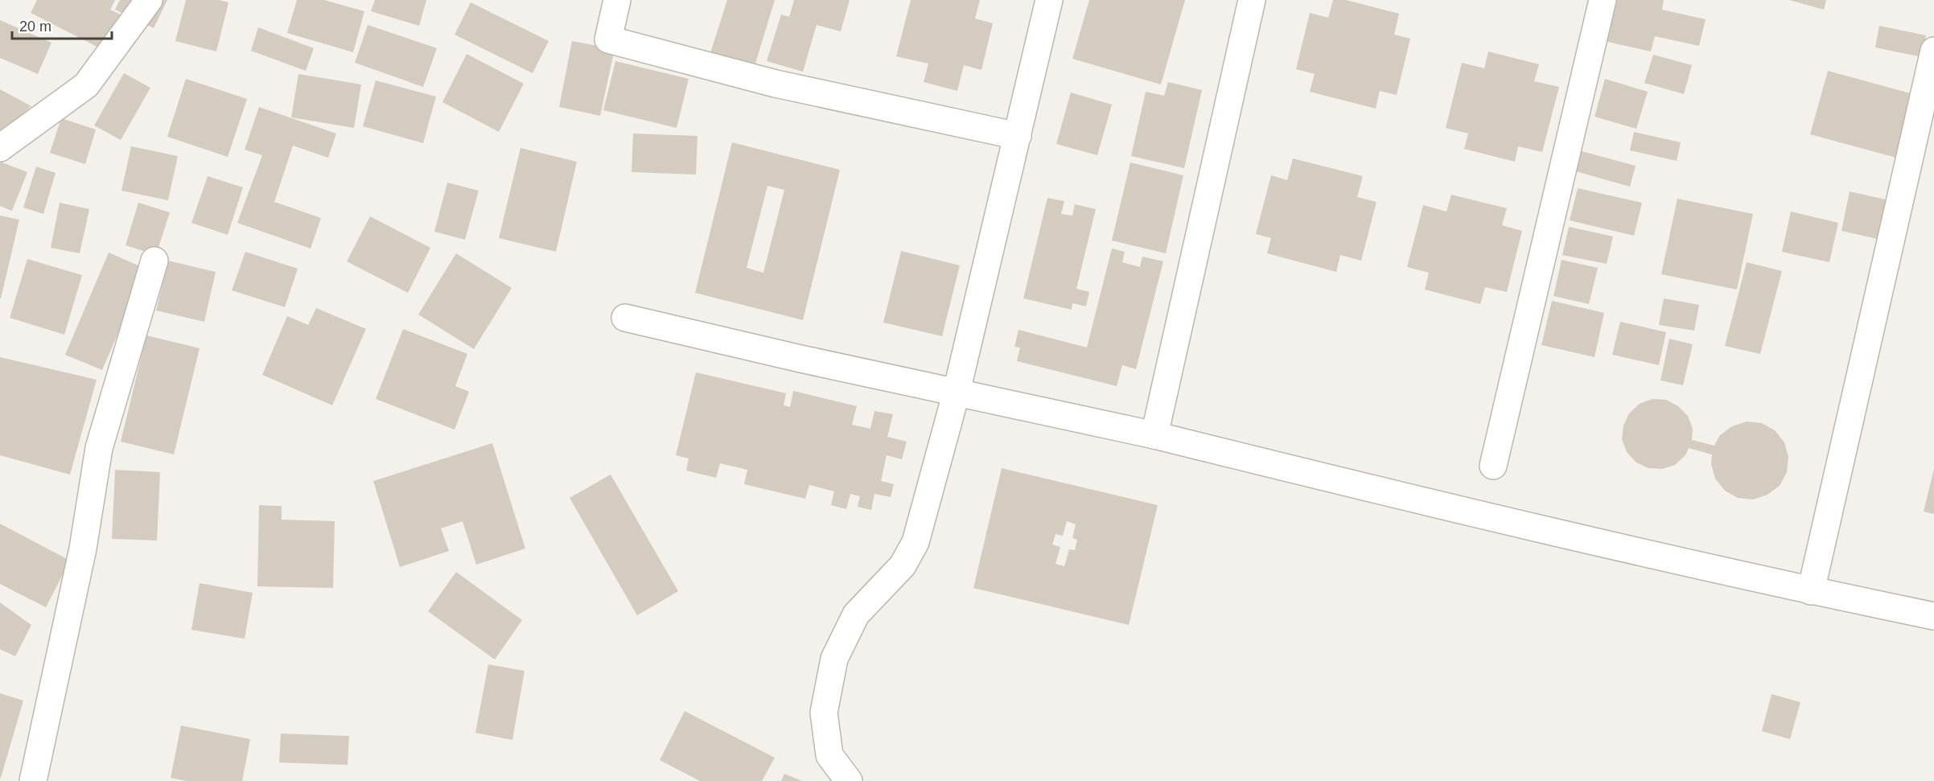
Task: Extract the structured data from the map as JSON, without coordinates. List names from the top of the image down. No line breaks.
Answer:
{"scale_bar":"20 m"}
